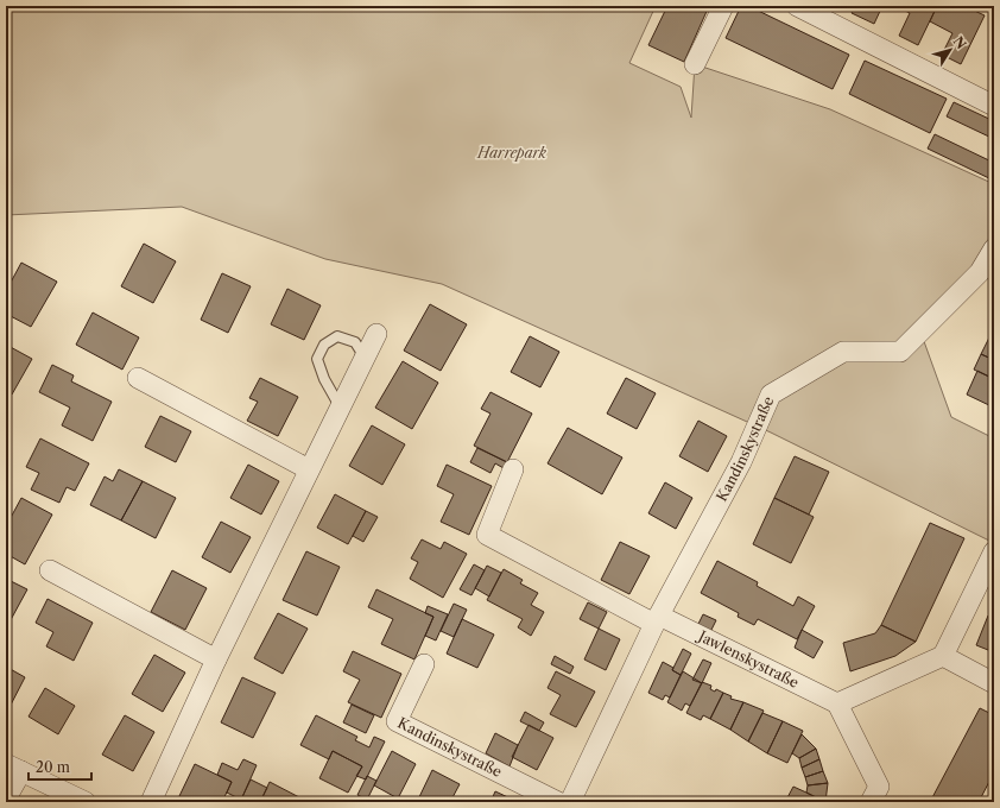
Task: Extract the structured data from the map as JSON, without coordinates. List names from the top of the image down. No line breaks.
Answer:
{"streets":{"street":["Kandinskystraße","Jawlenskystraße"]},"crossings":[["Kandinskystraße","Jawlenskystraße"]],"parks":["Harrepark"],"scale_bar":"20 m","north":"top right"}
